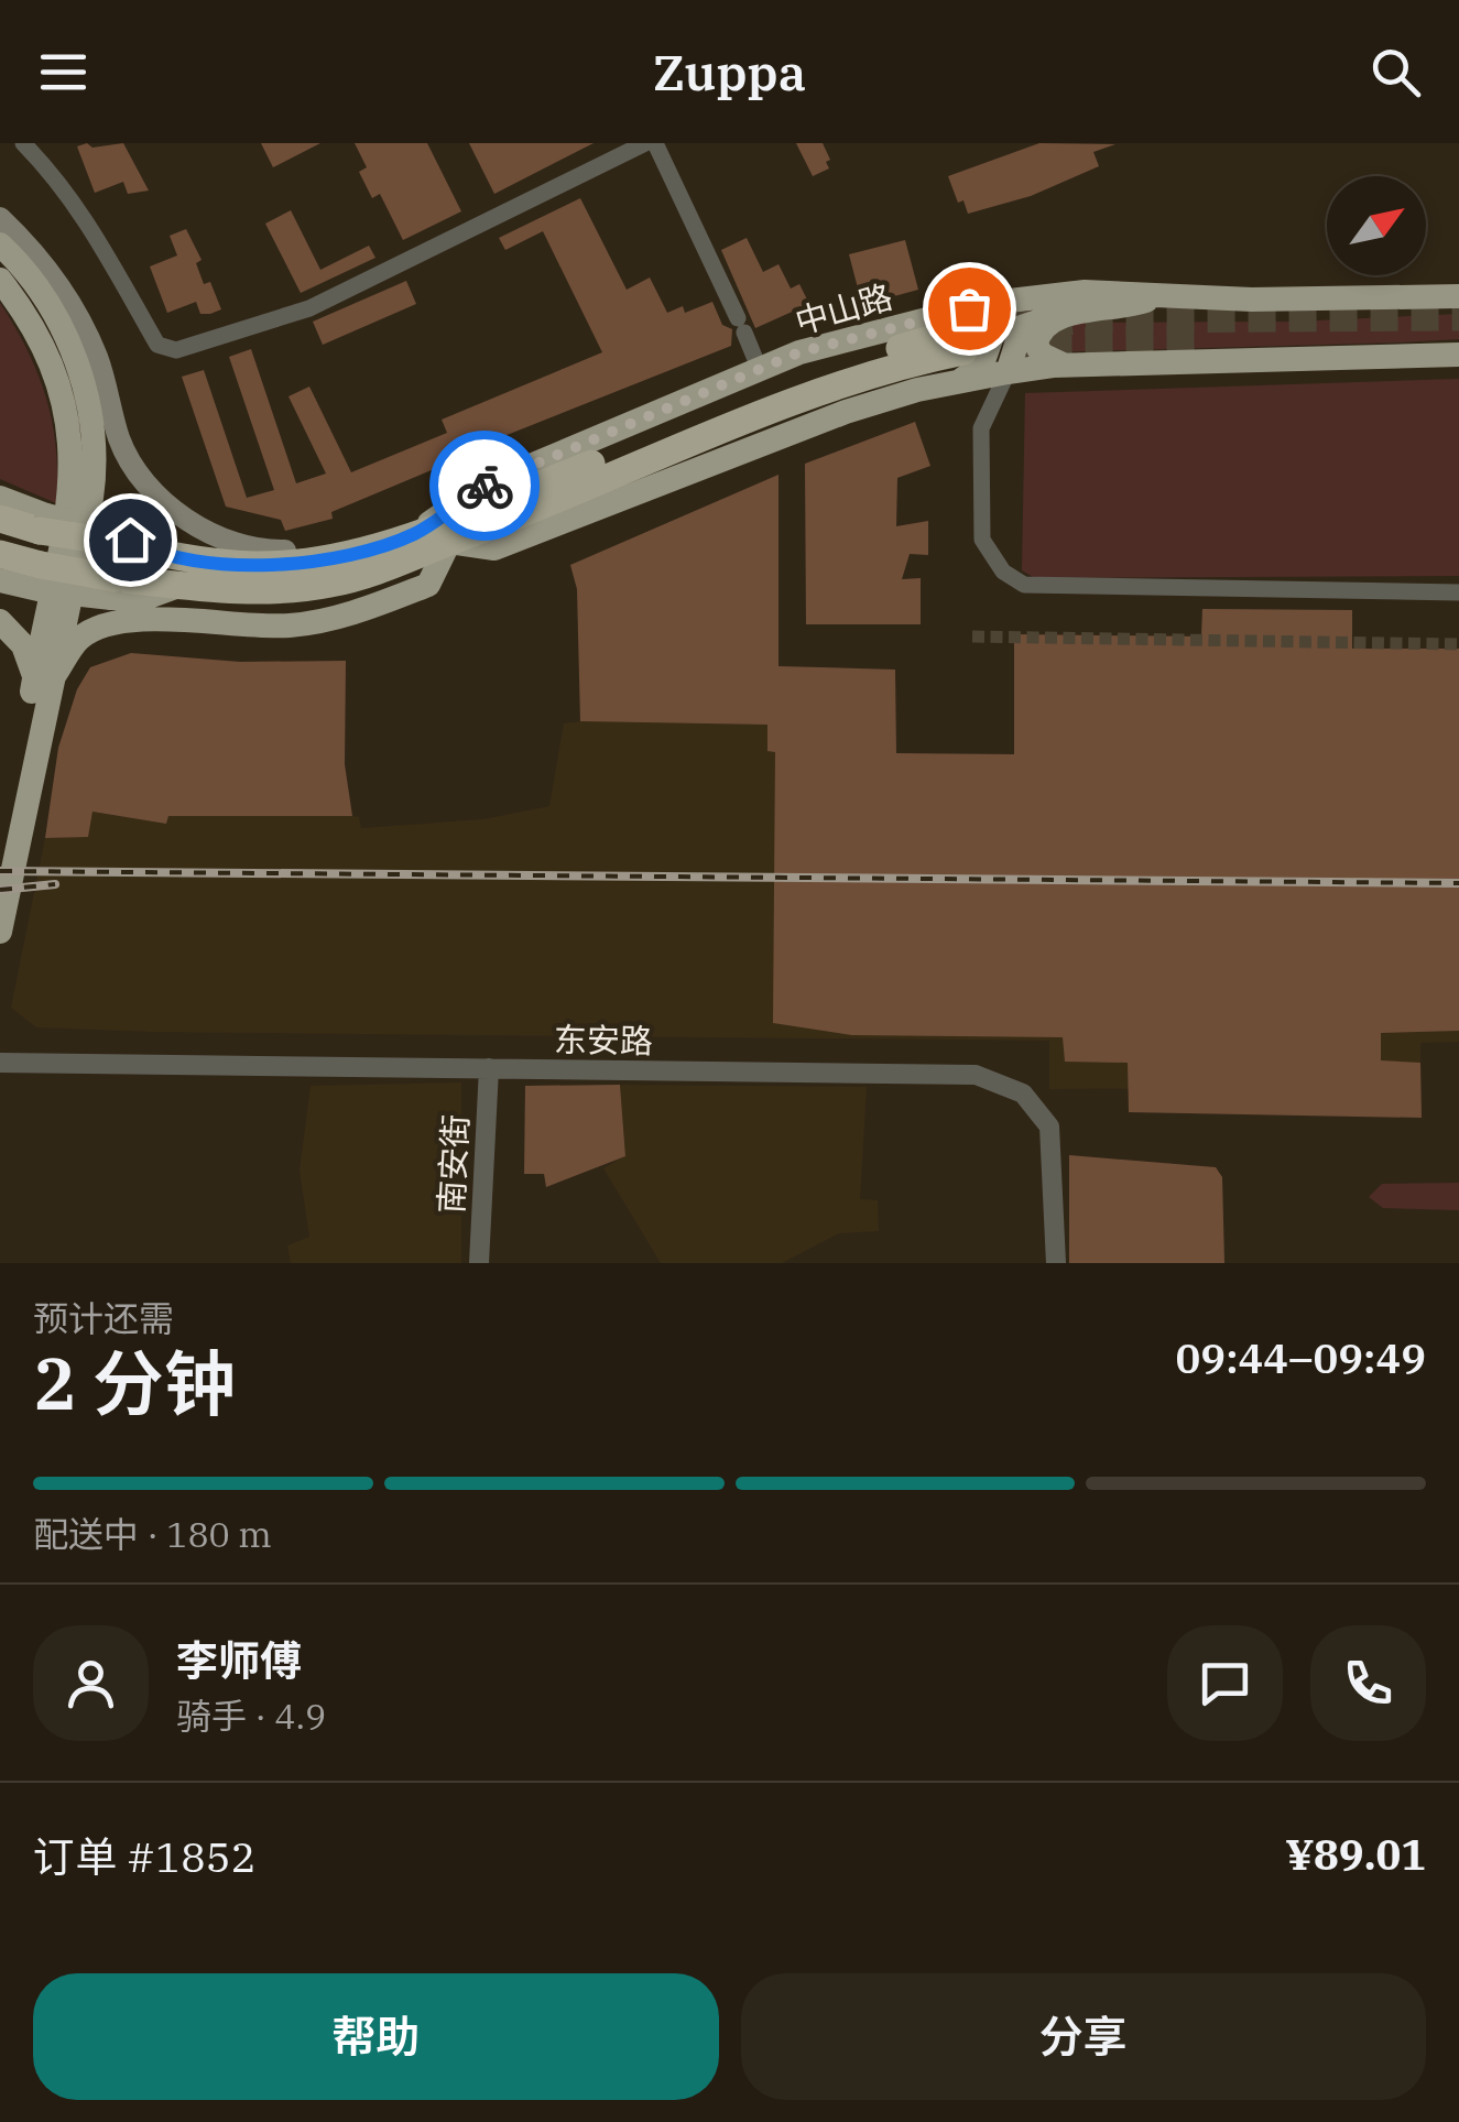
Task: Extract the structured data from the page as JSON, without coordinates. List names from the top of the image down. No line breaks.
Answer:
{"streets":{"main road":["中山路"],"street":["东安路","南安街"]},"crossings":[["东安路","南安街"]],"north":"top right","page":{"header":"Zuppa","heading":["2 分钟","预计还需","09:44–09:49"],"panel":["李师傅","骑手 · 4.9","订单 #1852","¥89.01"],"bar":"配送中 · 180 m","buttons":["帮助","分享"]}}
